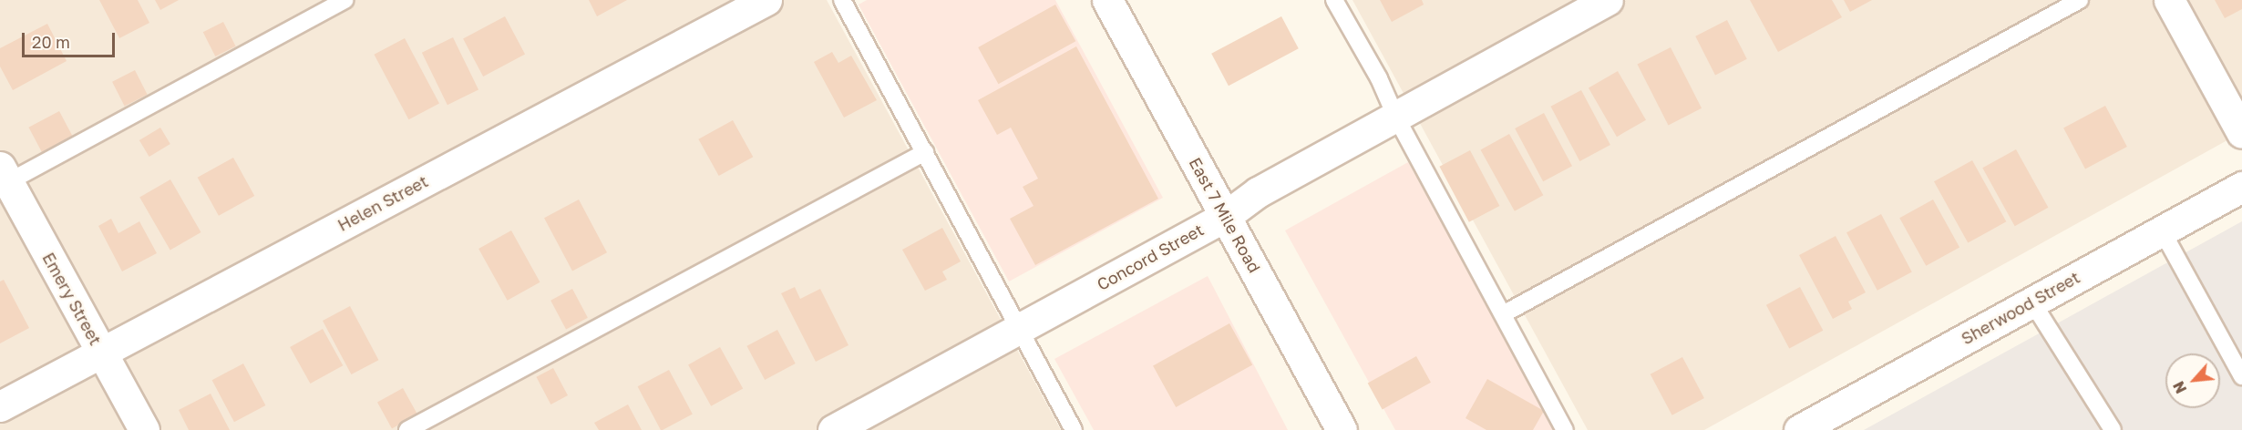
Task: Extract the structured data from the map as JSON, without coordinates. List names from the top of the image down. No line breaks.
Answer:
{"streets":{"street":["Helen Street","East 7 Mile Road","Concord Street","Emery Street","Sherwood Street"]},"crossings":[["Helen Street","Emery Street"],["East 7 Mile Road","Concord Street"]],"scale_bar":"20 m","north":"bottom left"}
